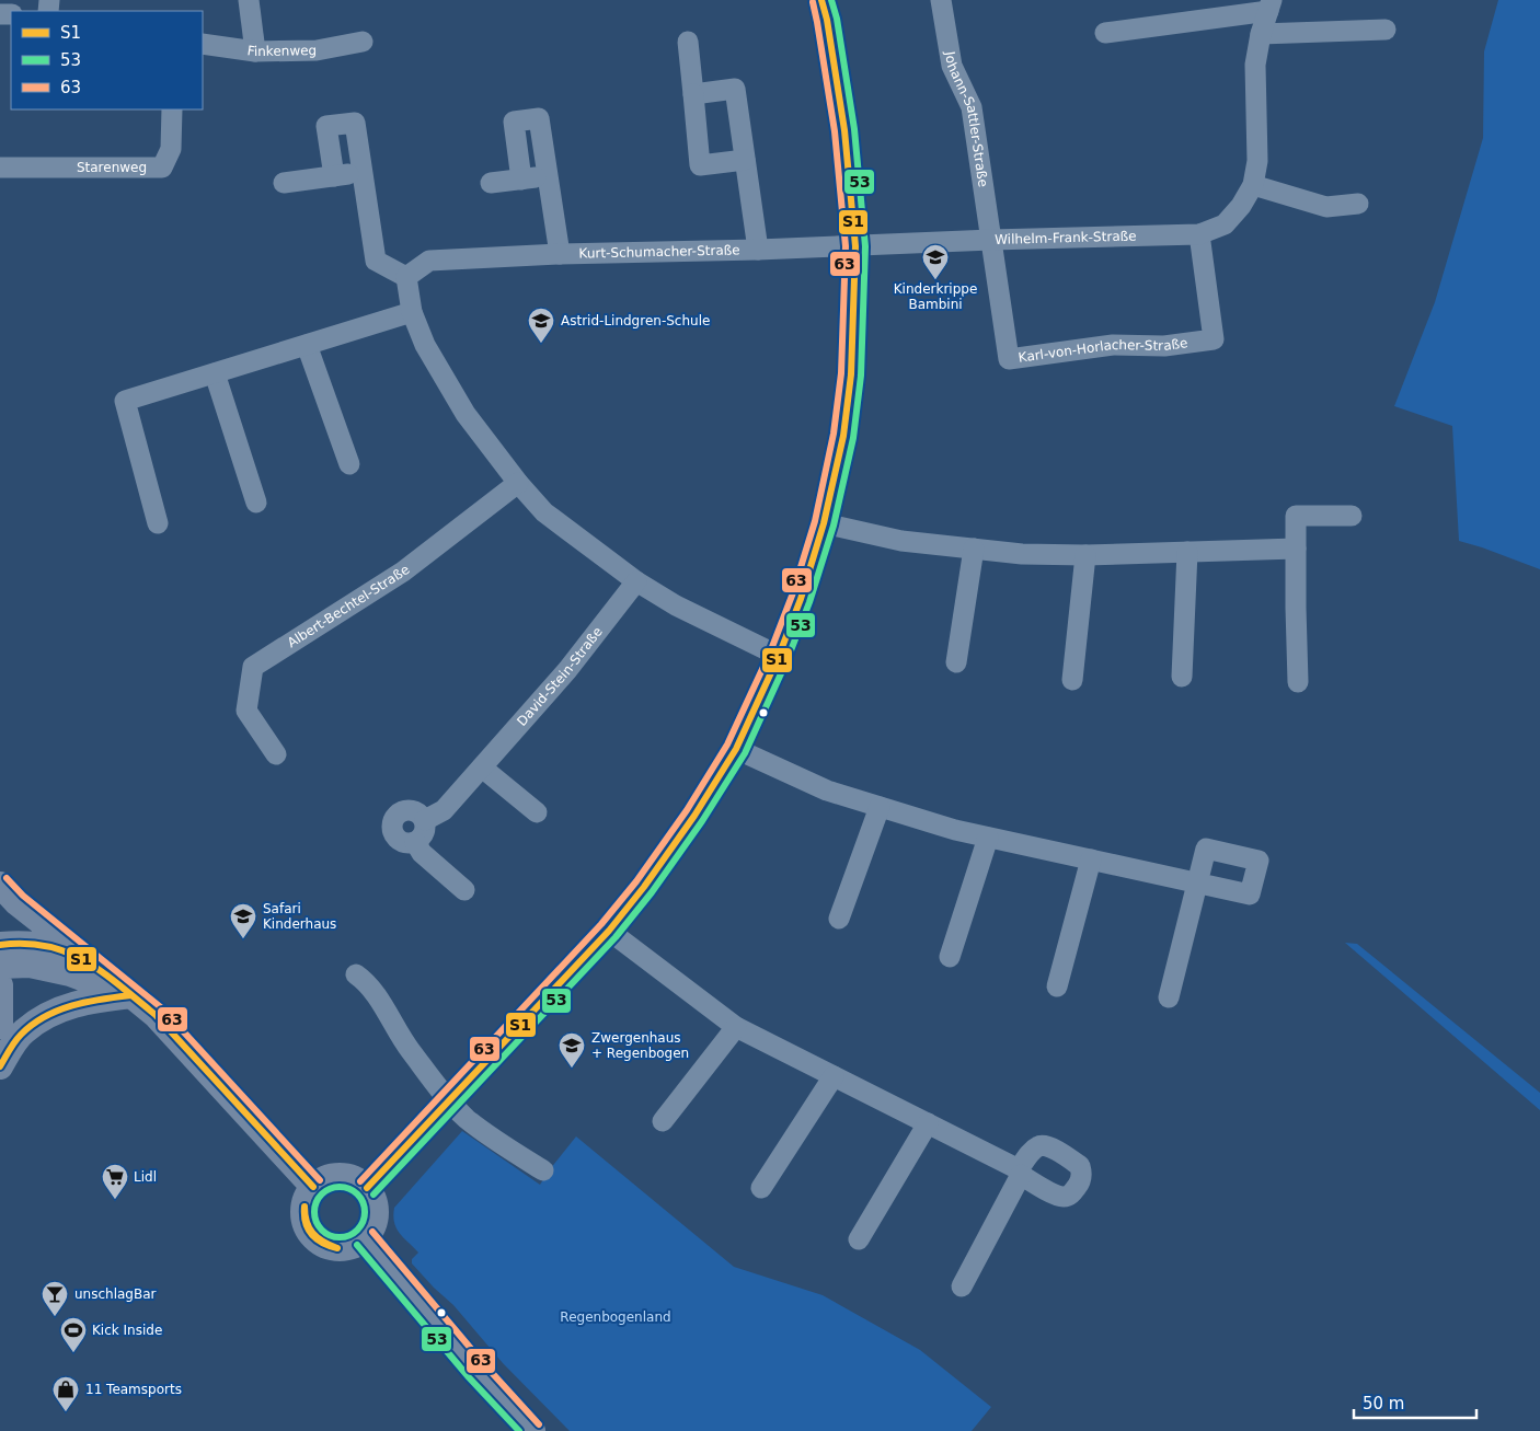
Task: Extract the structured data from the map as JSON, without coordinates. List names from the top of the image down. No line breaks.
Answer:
{"streets":{"street":["Finkenweg","Johann-Sattler-Straße","Starenweg","Wilhelm-Frank-Straße","Kurt-Schumacher-Straße","Karl-von-Horlacher-Straße","Albert-Bechtel-Straße","David-Stein-Straße"]},"crossings":[["Johann-Sattler-Straße","Wilhelm-Frank-Straße"],["Johann-Sattler-Straße","Karl-von-Horlacher-Straße"],["Wilhelm-Frank-Straße","Kurt-Schumacher-Straße"],["Wilhelm-Frank-Straße","Karl-von-Horlacher-Straße"]],"parks":["Regenbogenland"],"places":{"school or university":["Kinderkrippe Bambini","Astrid-Lindgren-Schule","Safari Kinderhaus","Zwergenhaus + Regenbogen"],"supermarket":["Lidl"],"bar":["unschlagBar"],"sports":["Kick Inside"],"shop":["11 Teamsports"]},"lines":["transit line S1","transit line 53","transit line 63"],"legend":["S1","53","63"],"scale_bar":"50 m"}
